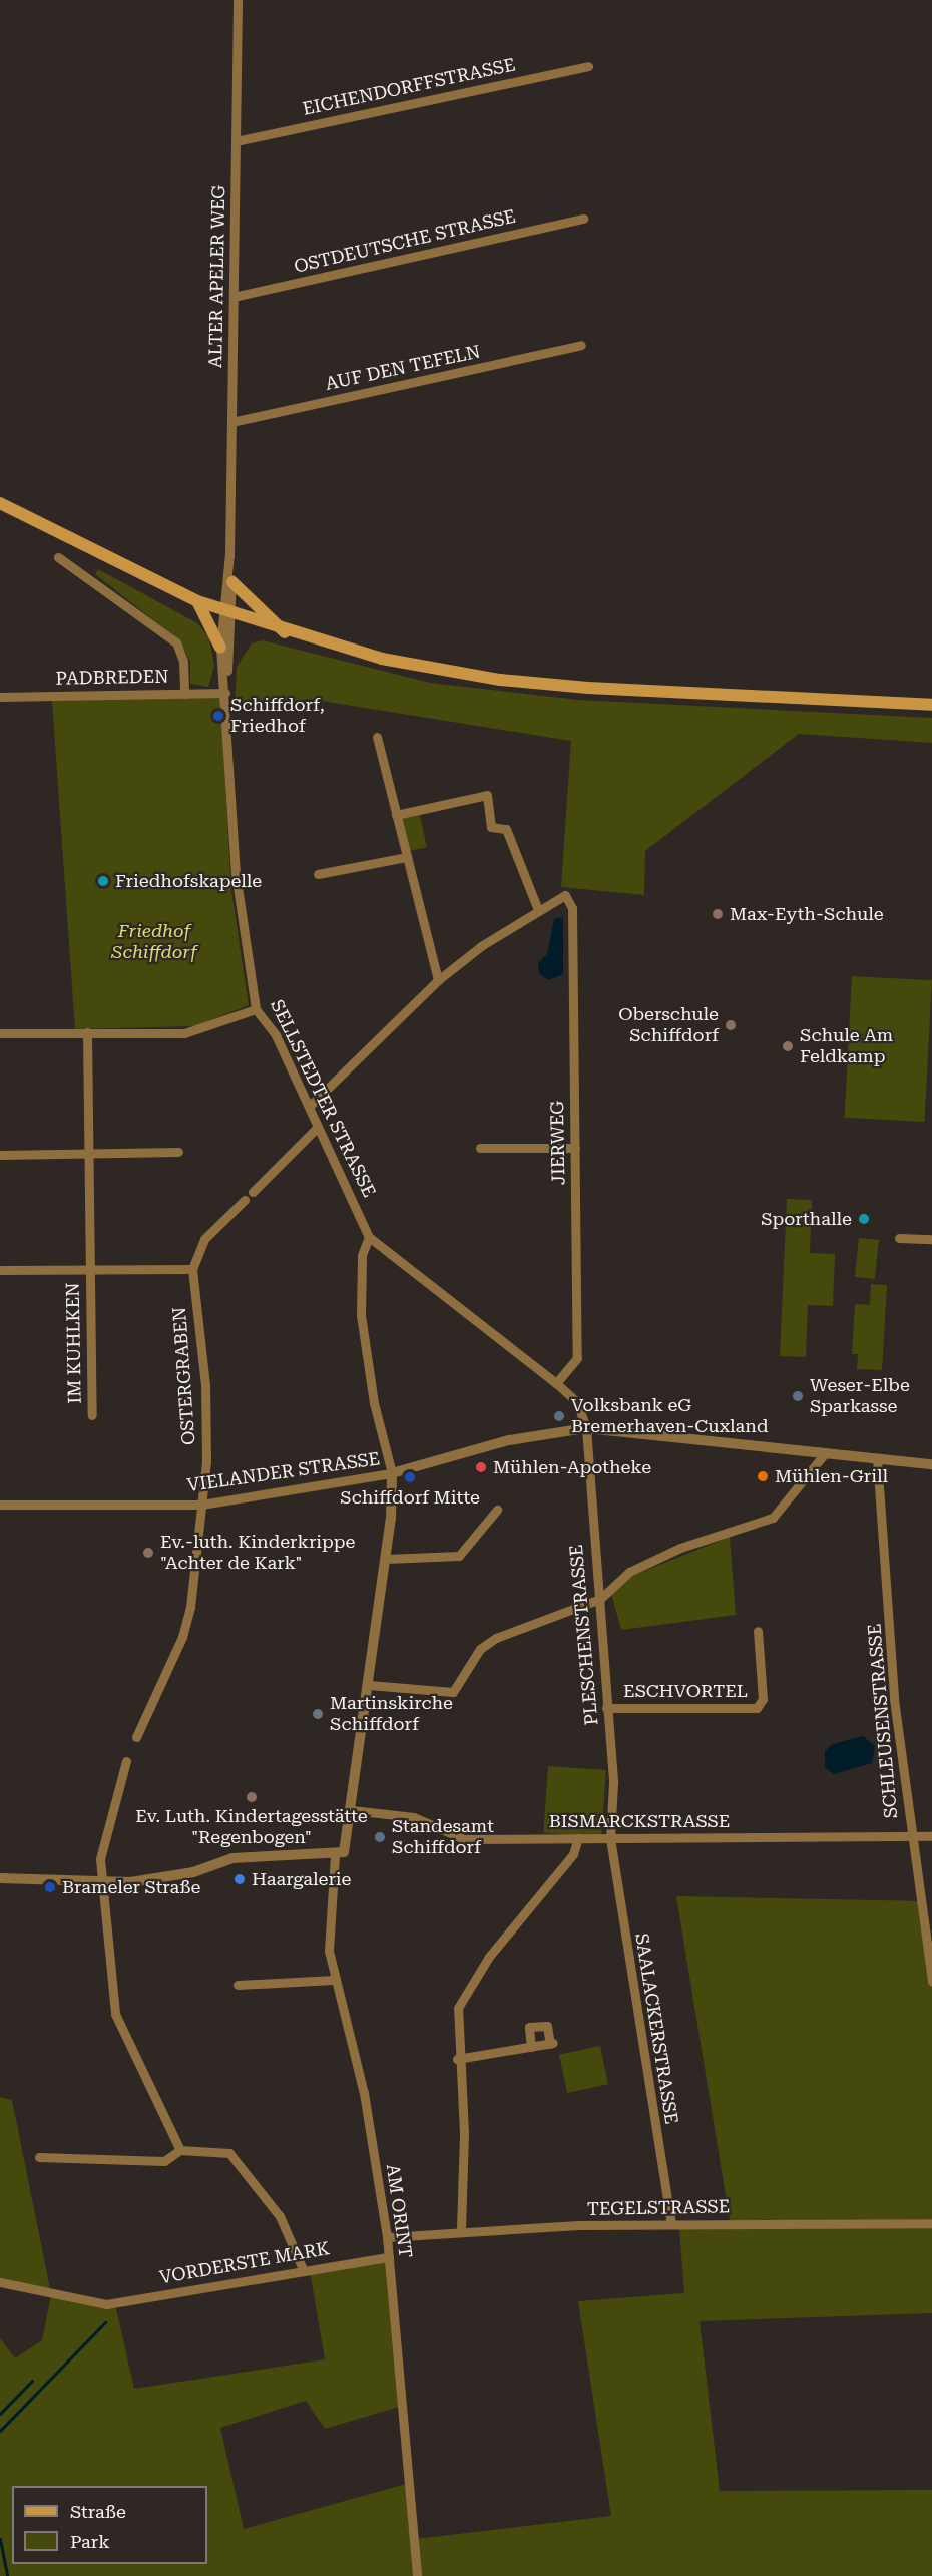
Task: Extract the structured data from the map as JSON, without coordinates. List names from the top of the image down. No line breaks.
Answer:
{"streets":{"street":["EICHENDORFFSTRASSE","OSTDEUTSCHE STRASSE","ALTER APELER WEG","AUF DEN TEFELN","PADBREDEN","SELLSTEDTER STRASSE","JIERWEG","IM KUHLKEN","OSTERGRABEN","VIELANDER STRASSE","PLESCHENSTRASSE","ESCHVORTEL","SCHLEUSENSTRASSE","BISMARCKSTRASSE","SAALACKERSTRASSE","TEGELSTRASSE","AM ORINT","VORDERSTE MARK"]},"crossings":[["EICHENDORFFSTRASSE","ALTER APELER WEG"],["OSTDEUTSCHE STRASSE","ALTER APELER WEG"],["ALTER APELER WEG","AUF DEN TEFELN"],["ALTER APELER WEG","SELLSTEDTER STRASSE"],["PADBREDEN","SELLSTEDTER STRASSE"],["SELLSTEDTER STRASSE","JIERWEG"],["SELLSTEDTER STRASSE","PLESCHENSTRASSE"],["IM KUHLKEN","OSTERGRABEN"],["OSTERGRABEN","VIELANDER STRASSE"],["PLESCHENSTRASSE","ESCHVORTEL"],["PLESCHENSTRASSE","BISMARCKSTRASSE"],["PLESCHENSTRASSE","SAALACKERSTRASSE"],["SCHLEUSENSTRASSE","BISMARCKSTRASSE"],["BISMARCKSTRASSE","SAALACKERSTRASSE"],["SAALACKERSTRASSE","TEGELSTRASSE"],["TEGELSTRASSE","AM ORINT"],["AM ORINT","VORDERSTE MARK"]],"parks":["Friedhof Schiffdorf"],"places":["Schiffdorf, Friedhof","Friedhofskapelle","Max-Eyth-Schule","Oberschule Schiffdorf","Schule Am Feldkamp","Sporthalle","Weser-Elbe Sparkasse","Volksbank eG Bremerhaven-Cuxland","Mühlen-Apotheke","Mühlen-Grill","Schiffdorf Mitte","Ev.-luth. Kinderkrippe \"Achter de Kark\"","Martinskirche Schiffdorf","Ev. Luth. Kindertagesstätte \"Regenbogen\"","Standesamt Schiffdorf","Haargalerie","Brameler Straße"],"legend":["Straße","Park"]}
